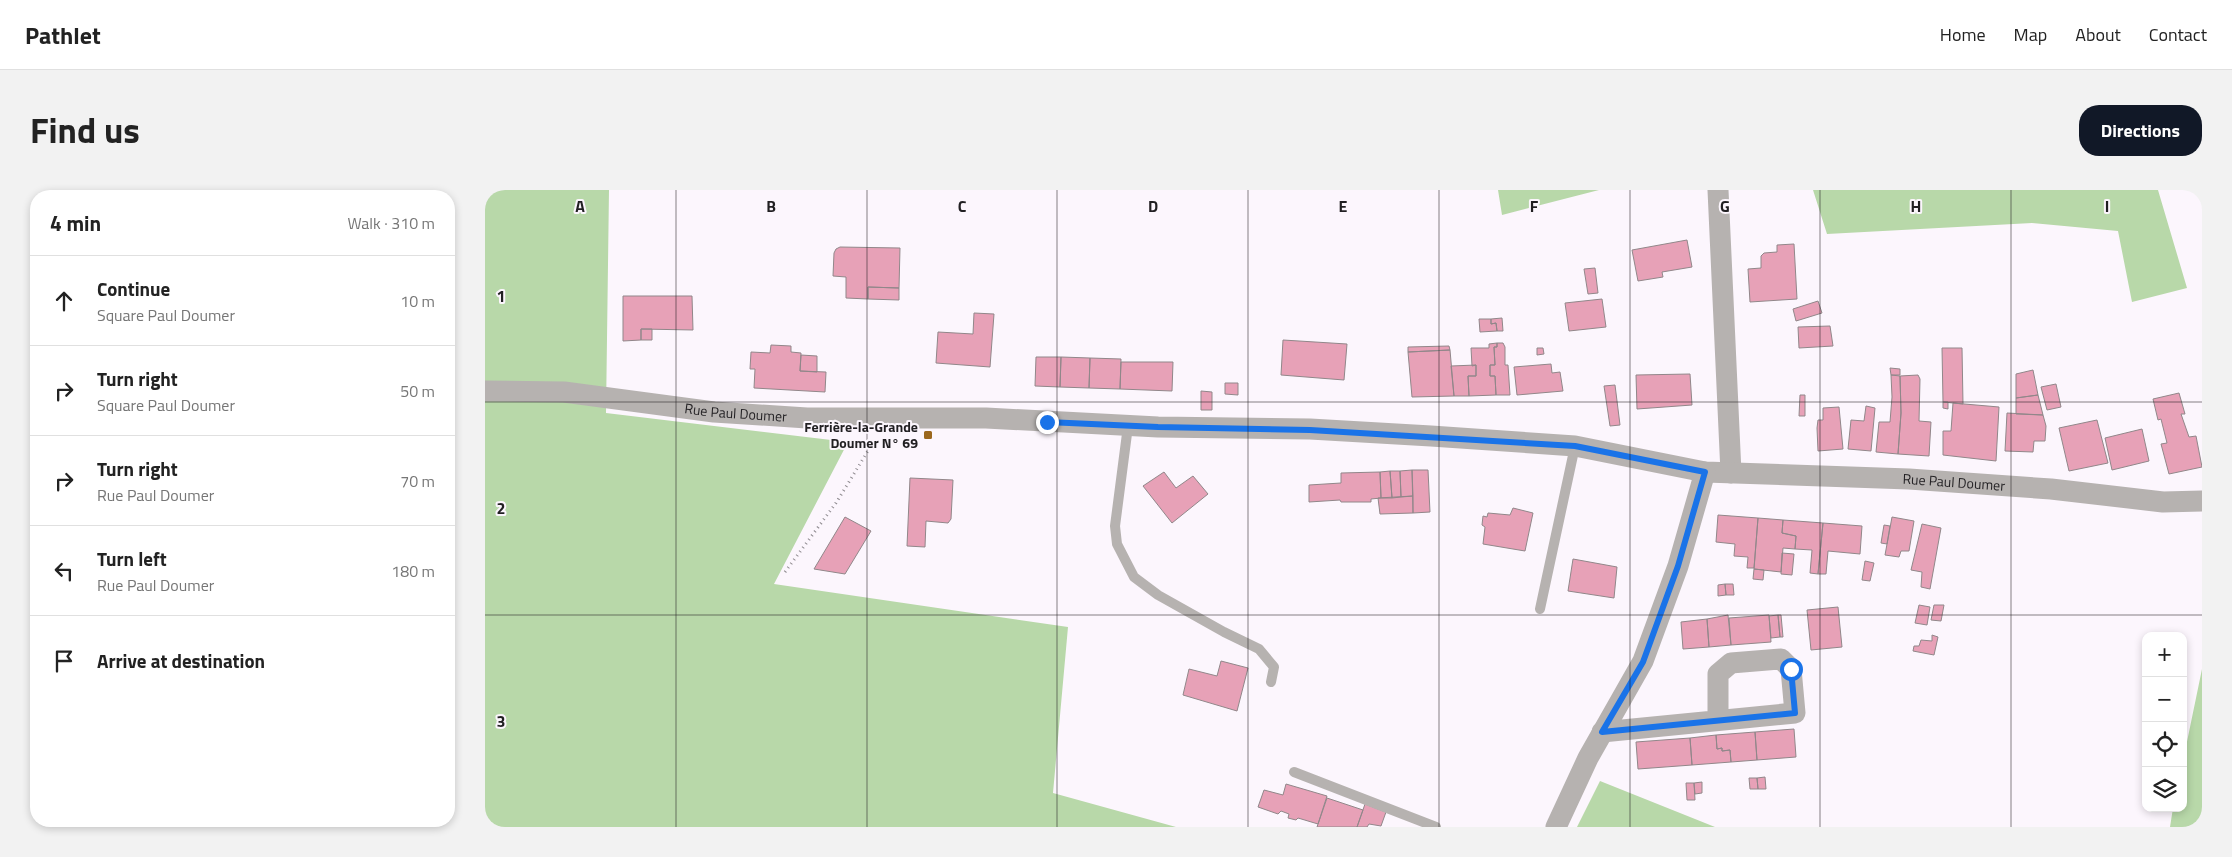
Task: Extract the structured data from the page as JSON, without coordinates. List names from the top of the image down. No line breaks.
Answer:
{"streets":{"street":["Rue Paul Doumer"]},"places":{"transit":["Ferrière-la-Grande Doumer N° 69"]},"page":{"header":"Pathlet","nav":["Home","Map","About","Contact"],"title":"Find us","buttons":"Directions","heading":["4 min","Walk · 310 m"],"list":[["Continue","Square Paul Doumer","10 m"],["Turn right","Square Paul Doumer","50 m"],["Turn right","Rue Paul Doumer","70 m"],["Turn left","Rue Paul Doumer","180 m"],"Arrive at destination"],"map_buttons":["+","−"]},"grid":{"columns":["A","B","C","D","E","F","G","H","I"],"rows":["1","2","3"]}}
